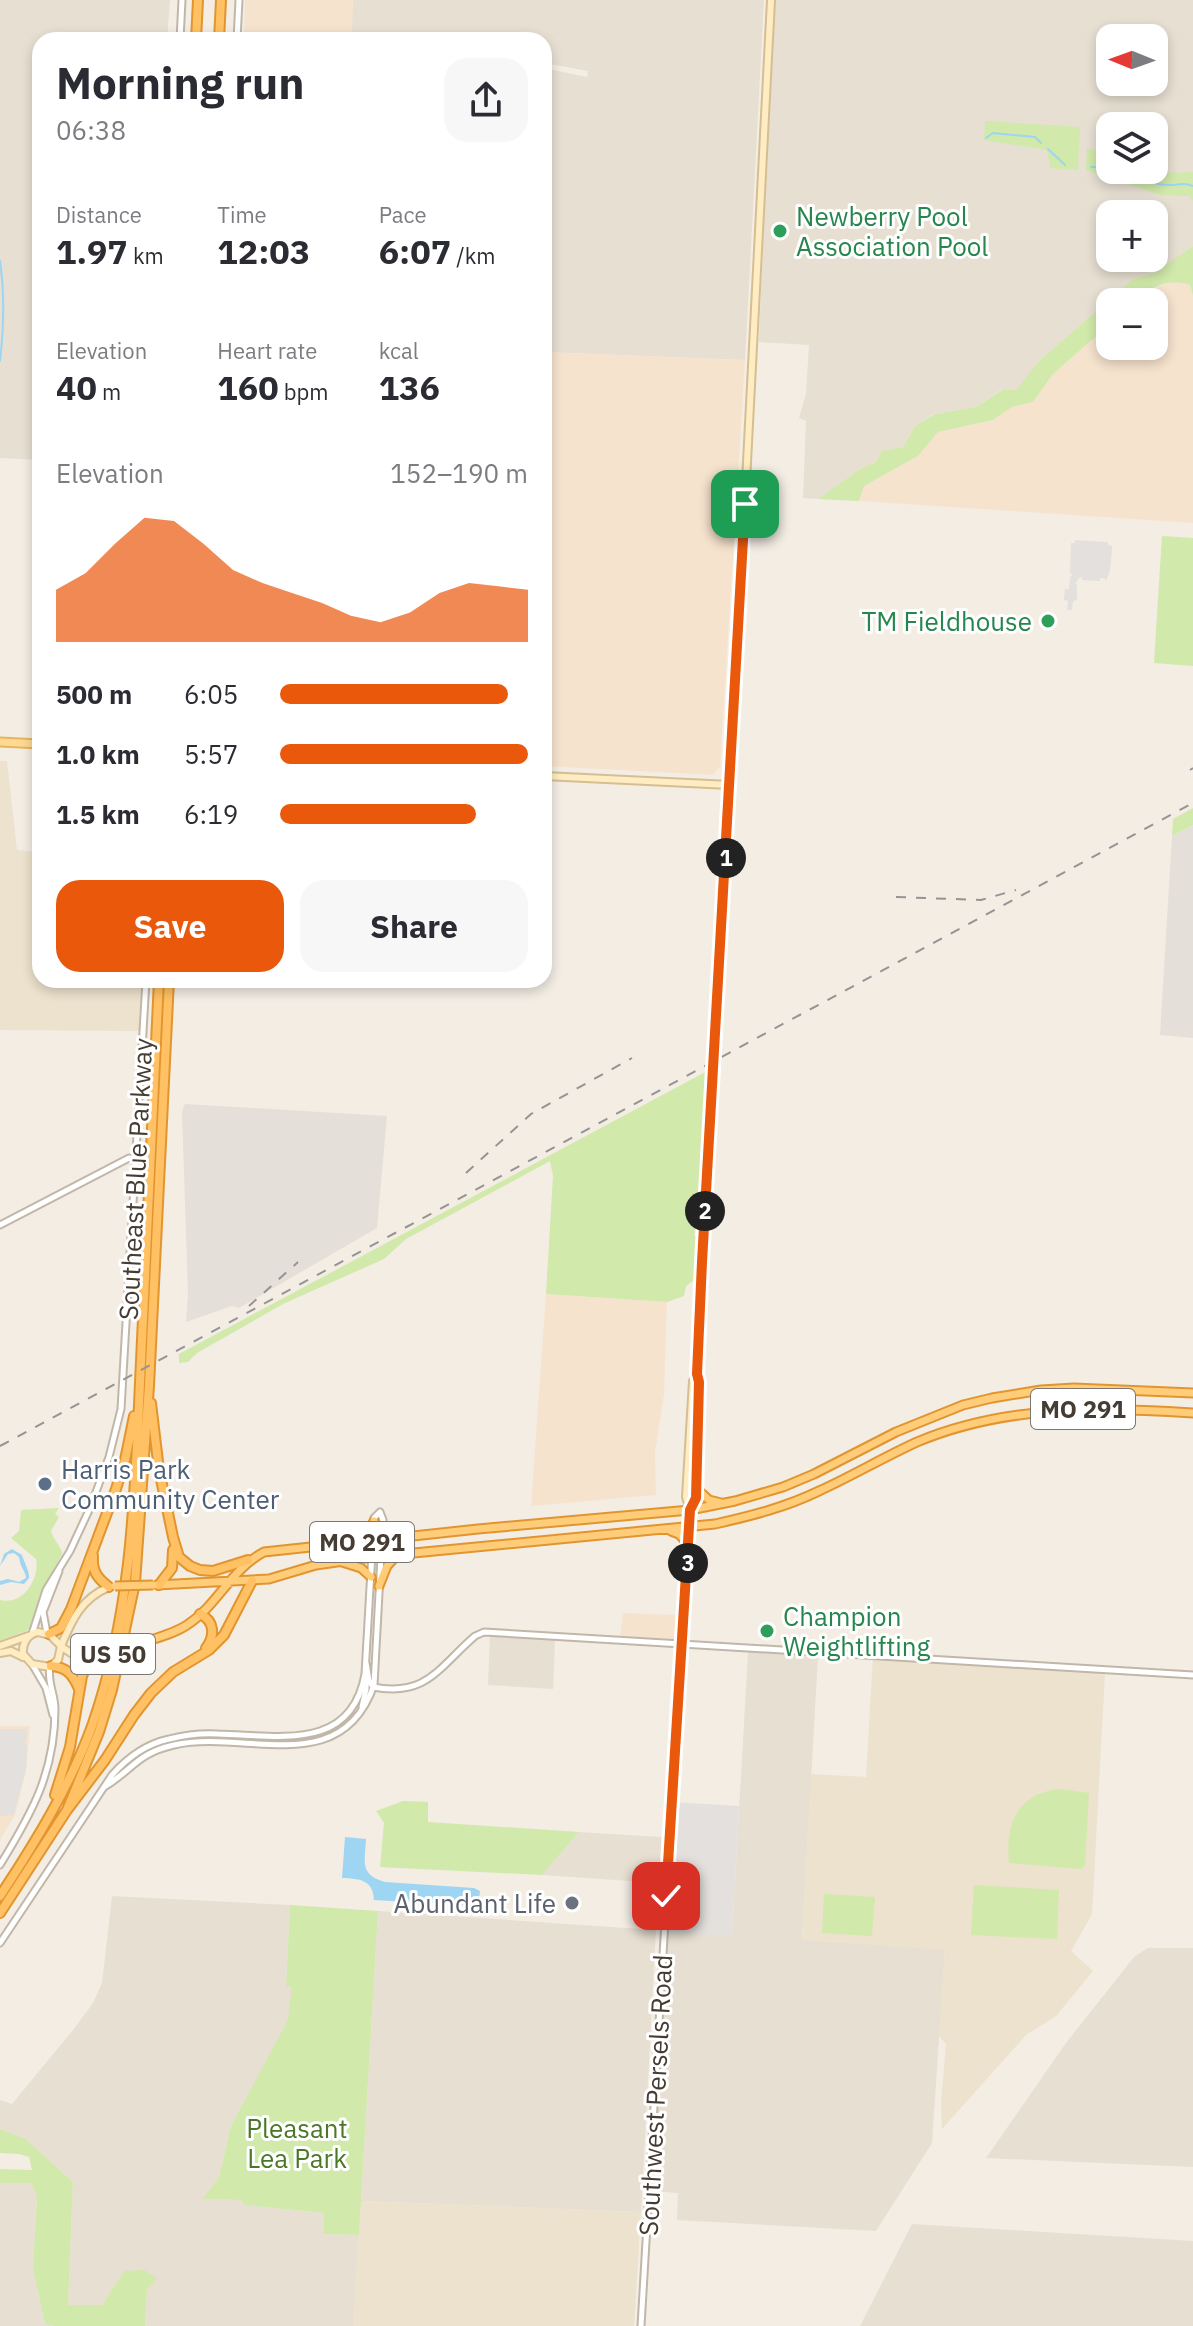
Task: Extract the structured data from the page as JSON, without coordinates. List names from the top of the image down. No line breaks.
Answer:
{"streets":{"highway":["MO 291","US 50"],"street":["Southeast Blue Parkway","Southwest Persels Road"]},"crossings":[["MO 291","US 50"],["MO 291","Southwest Persels Road"]],"parks":["Pleasant Lea Park"],"places":["Newberry Pool Association Pool","TM Fieldhouse","Harris Park Community Center","Champion Weightlifting","Abundant Life"],"north":"left","page":{"map_buttons":["+","−"],"heading":["Morning run","06:38"],"stats":[["Distance","1.97 km"],["Time","12:03"],["Pace","6:07 /km"],["Elevation","40 m"],["Heart rate","160 bpm"],["kcal","136"]],"chart":["Elevation","152–190 m"],"list":[{"name":"500 m","note":"6:05"},{"name":"1.0 km","note":"5:57"},{"name":"1.5 km","note":"6:19"}],"pins":["1","2","3"],"buttons":["Save","Share"]}}
